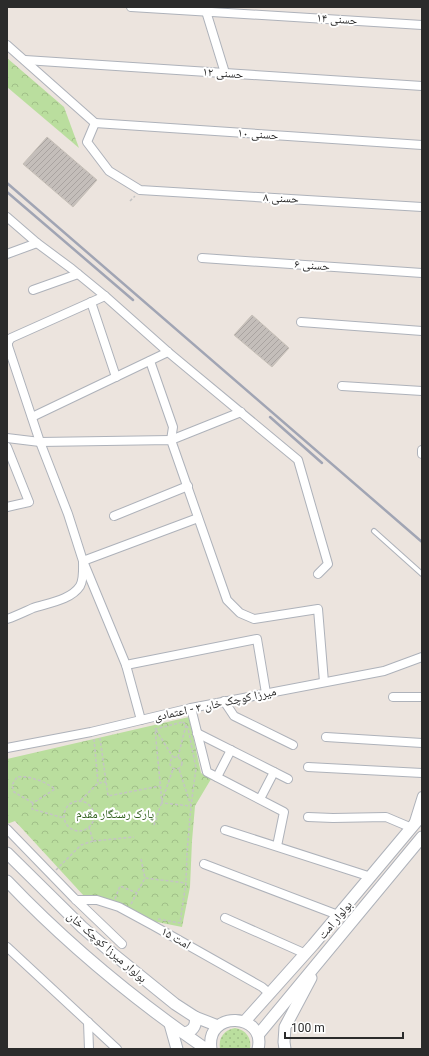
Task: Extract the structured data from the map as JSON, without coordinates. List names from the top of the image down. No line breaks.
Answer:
{"streets":{"main road":["بولوار امت","بولوار میرزا کوچک خان"],"street":["حسنی ۱۴","حسنی ۱۲","حسنی ۱۰","حسنی ۸","حسنی ۶","میرزا کوچک خان ۳ - اعتمادی","امت ۱۵"]},"crossings":[["حسنی ۱۰","حسنی ۸"],["بولوار امت","امت ۱۵"]],"parks":["پارک رستگار مقدم"],"scale_bar":"100 m"}
